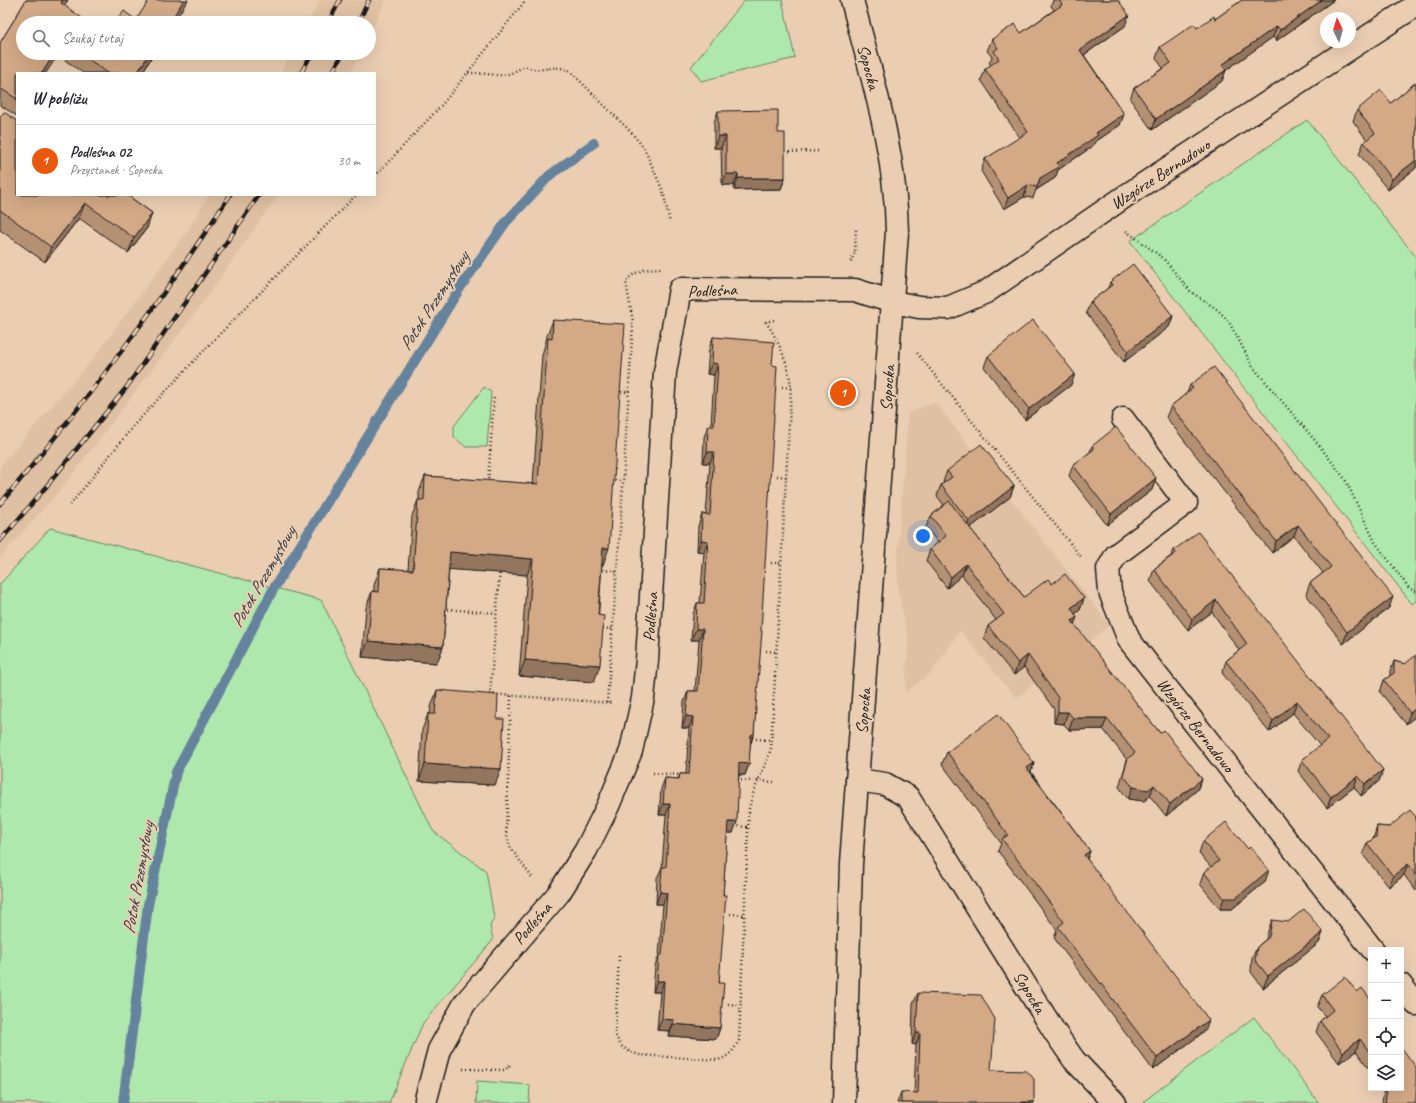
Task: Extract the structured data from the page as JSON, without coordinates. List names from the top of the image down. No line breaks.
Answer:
{"streets":{"street":["Sopocka","Wzgórze Bernadowo","Podleśna"]},"crossings":[["Sopocka","Wzgórze Bernadowo"],["Sopocka","Podleśna"],["Wzgórze Bernadowo","Podleśna"]],"water":["Potok Przemysłowy"],"north":"top","page":{"search":"Szukaj tutaj","heading":"W pobliżu","list":[{"mark":"1","name":"Podleśna 02","note":"Przystanek · Sopocka","value":"30 m"}],"pins":"1","map_buttons":["+","−"]}}
